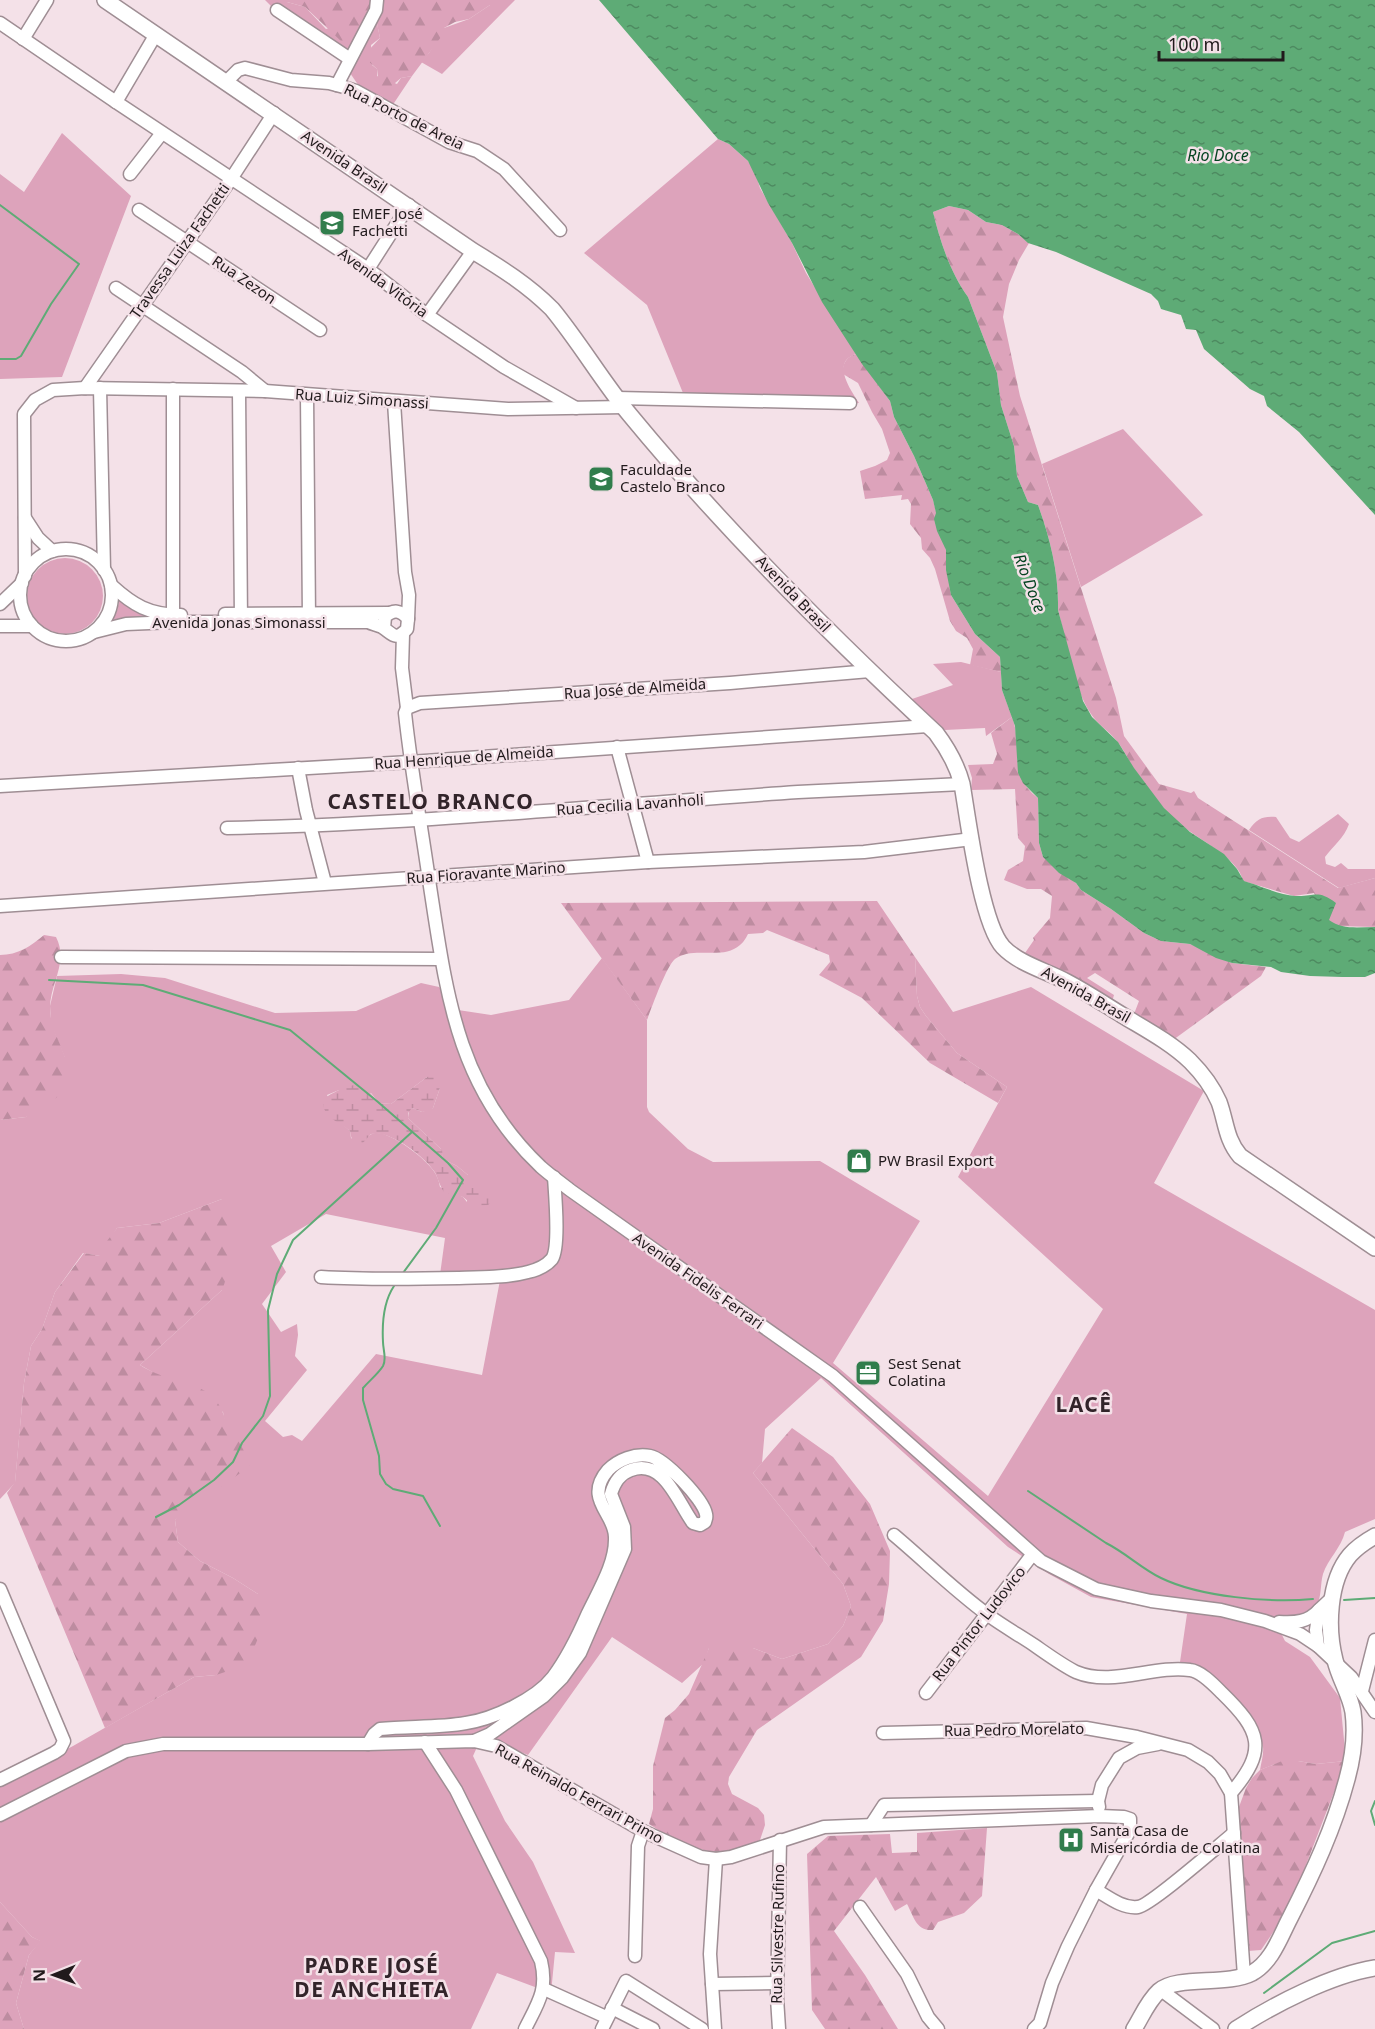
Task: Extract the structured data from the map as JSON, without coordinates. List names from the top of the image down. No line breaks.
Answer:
{"streets":{"main road":["Avenida Brasil"],"street":["Rua Porto de Areia","Travessa Luiza Fachetti","Rua Zezon","Avenida Vitória","Rua Luiz Simonassi","Avenida Jonas Simonassi","Rua José de Almeida","Rua Henrique de Almeida","Rua Cecilia Lavanholi","Rua Fioravante Marino","Avenida Fidelis Ferrari","Rua Pintor Ludovico","Rua Pedro Morelato","Rua Reinaldo Ferrari Primo","Rua Silvestre Rufino"]},"crossings":[["Rua Porto de Areia","Avenida Brasil"],["Avenida Brasil","Travessa Luiza Fachetti"],["Avenida Brasil","Rua Luiz Simonassi"],["Avenida Brasil","Rua José de Almeida"],["Avenida Brasil","Rua Henrique de Almeida"],["Avenida Brasil","Rua Cecilia Lavanholi"],["Avenida Brasil","Rua Fioravante Marino"],["Travessa Luiza Fachetti","Rua Zezon"],["Travessa Luiza Fachetti","Avenida Vitória"],["Travessa Luiza Fachetti","Rua Luiz Simonassi"],["Avenida Vitória","Rua Luiz Simonassi"],["Rua Luiz Simonassi","Avenida Jonas Simonassi"],["Avenida Jonas Simonassi","Avenida Fidelis Ferrari"],["Rua José de Almeida","Avenida Fidelis Ferrari"],["Rua Henrique de Almeida","Avenida Fidelis Ferrari"],["Rua Cecilia Lavanholi","Avenida Fidelis Ferrari"],["Rua Fioravante Marino","Avenida Fidelis Ferrari"],["Avenida Fidelis Ferrari","Rua Pintor Ludovico"],["Rua Reinaldo Ferrari Primo","Rua Silvestre Rufino"]],"districts":["CASTELO BRANCO","LACÊ","PADRE JOSÉ DE ANCHIETA"],"water":["Rio Doce"],"places":{"school or university":["EMEF José Fachetti","Faculdade Castelo Branco"],"shop":["PW Brasil Export"],"office":["Sest Senat Colatina"],"hospital":["Santa Casa de Misericórdia de Colatina"]},"scale_bar":"100 m","north":"left"}
